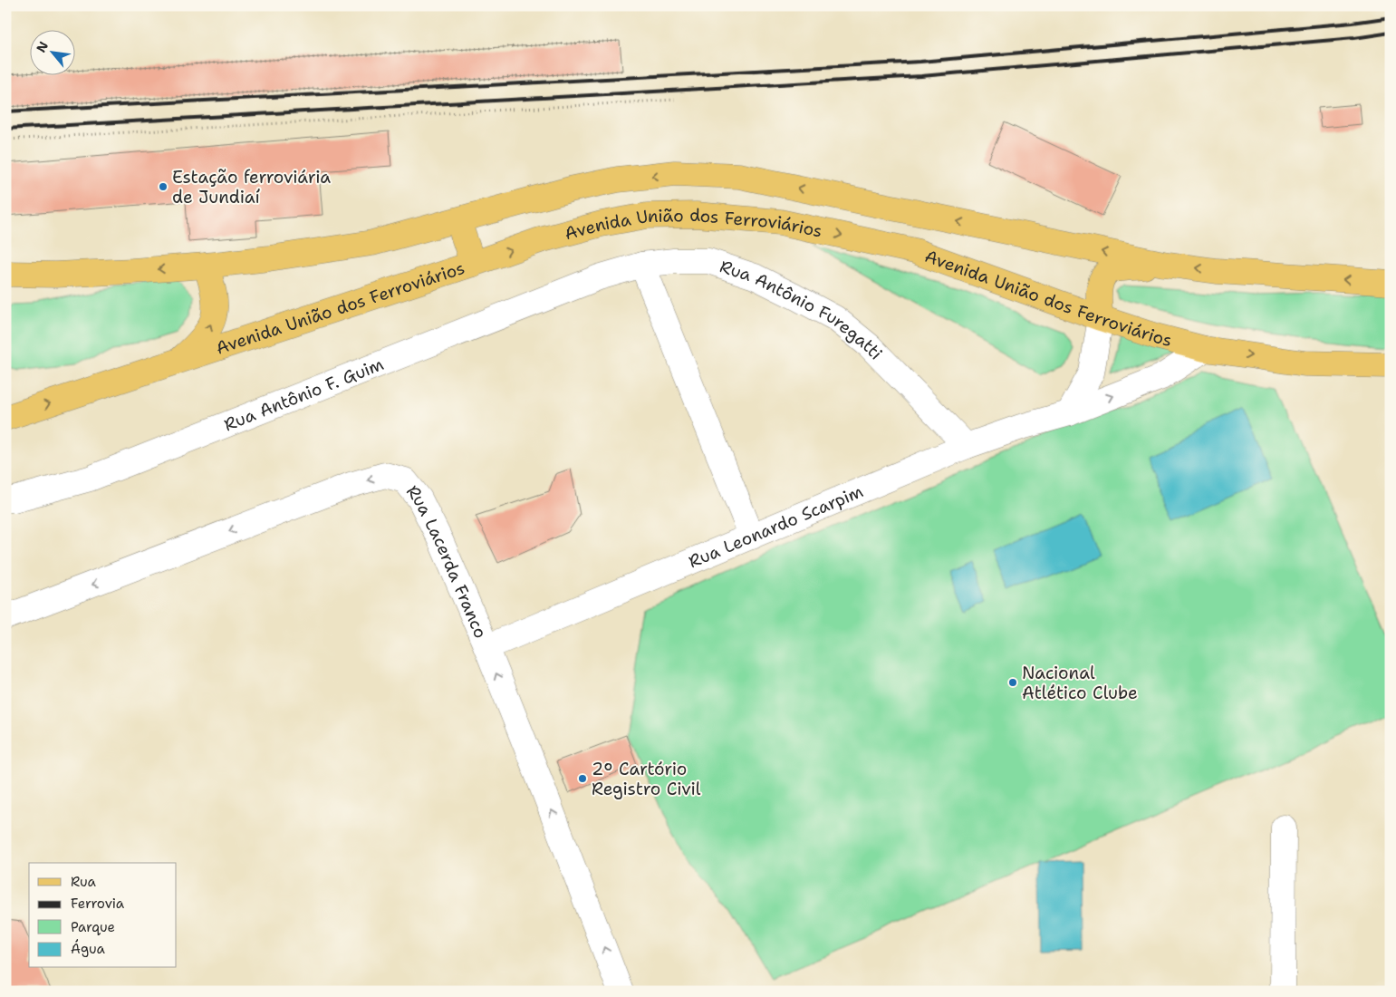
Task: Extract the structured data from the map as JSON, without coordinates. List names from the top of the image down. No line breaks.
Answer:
{"streets":{"main road":["Avenida União dos Ferroviários"],"street":["Rua Antônio Furegatti","Rua Antônio F. Guim","Rua Leonardo Scarpim","Rua Lacerda Franco"]},"crossings":[["Avenida União dos Ferroviários","Rua Leonardo Scarpim"],["Rua Antônio Furegatti","Rua Antônio F. Guim"],["Rua Antônio Furegatti","Rua Leonardo Scarpim"],["Rua Leonardo Scarpim","Rua Lacerda Franco"]],"places":["Estação ferroviária de Jundiaí","Nacional Atlético Clube","2º Cartório Registro Civil"],"legend":["Rua","Ferrovia","Parque","Água"],"north":"top left"}
